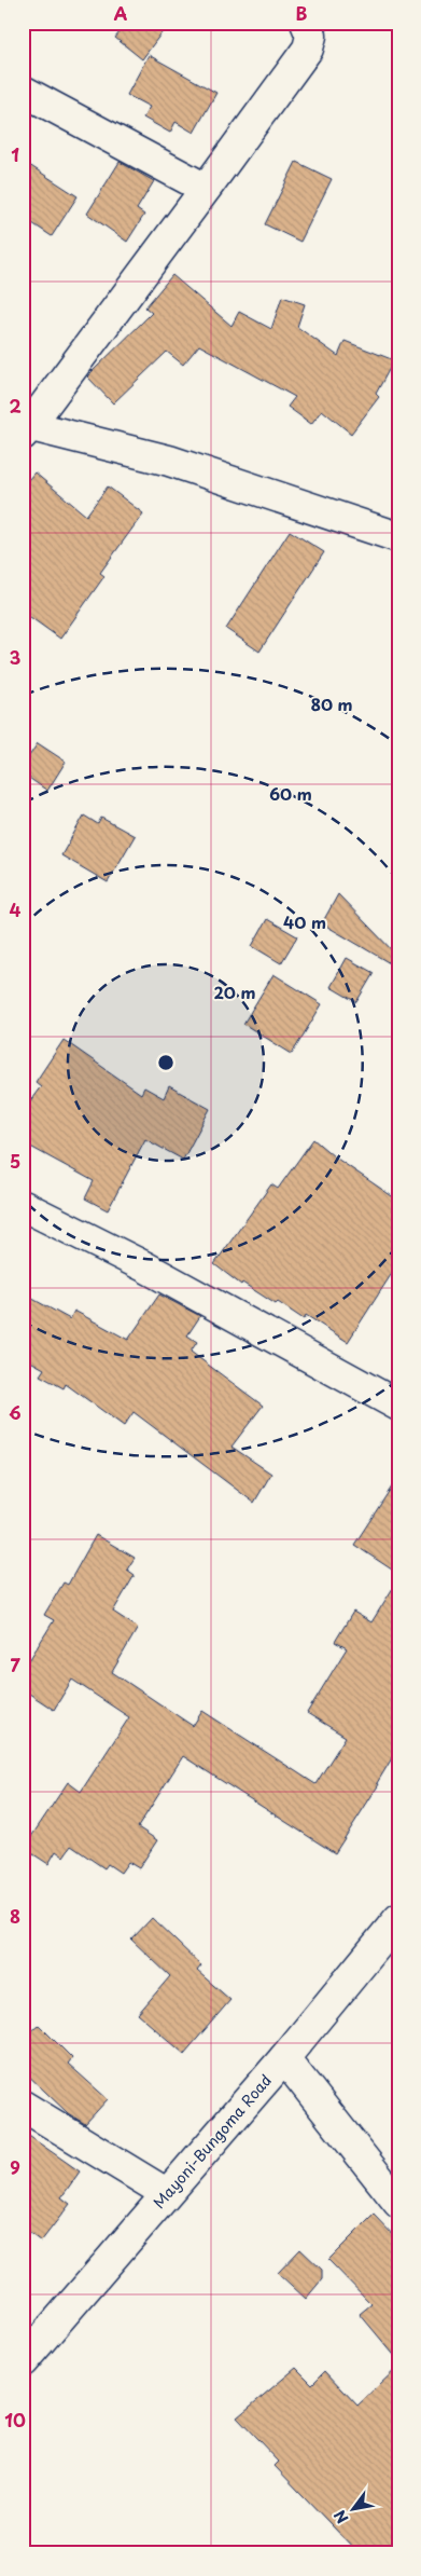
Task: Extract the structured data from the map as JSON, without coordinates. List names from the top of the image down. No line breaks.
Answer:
{"streets":{"street":["Mayoni-Bungoma Road"]},"north":"bottom left","grid":{"columns":["A","B"],"rows":["1","2","3","4","5","6","7","8","9","10"]},"rings":["80 m","60 m","40 m","20 m"]}
